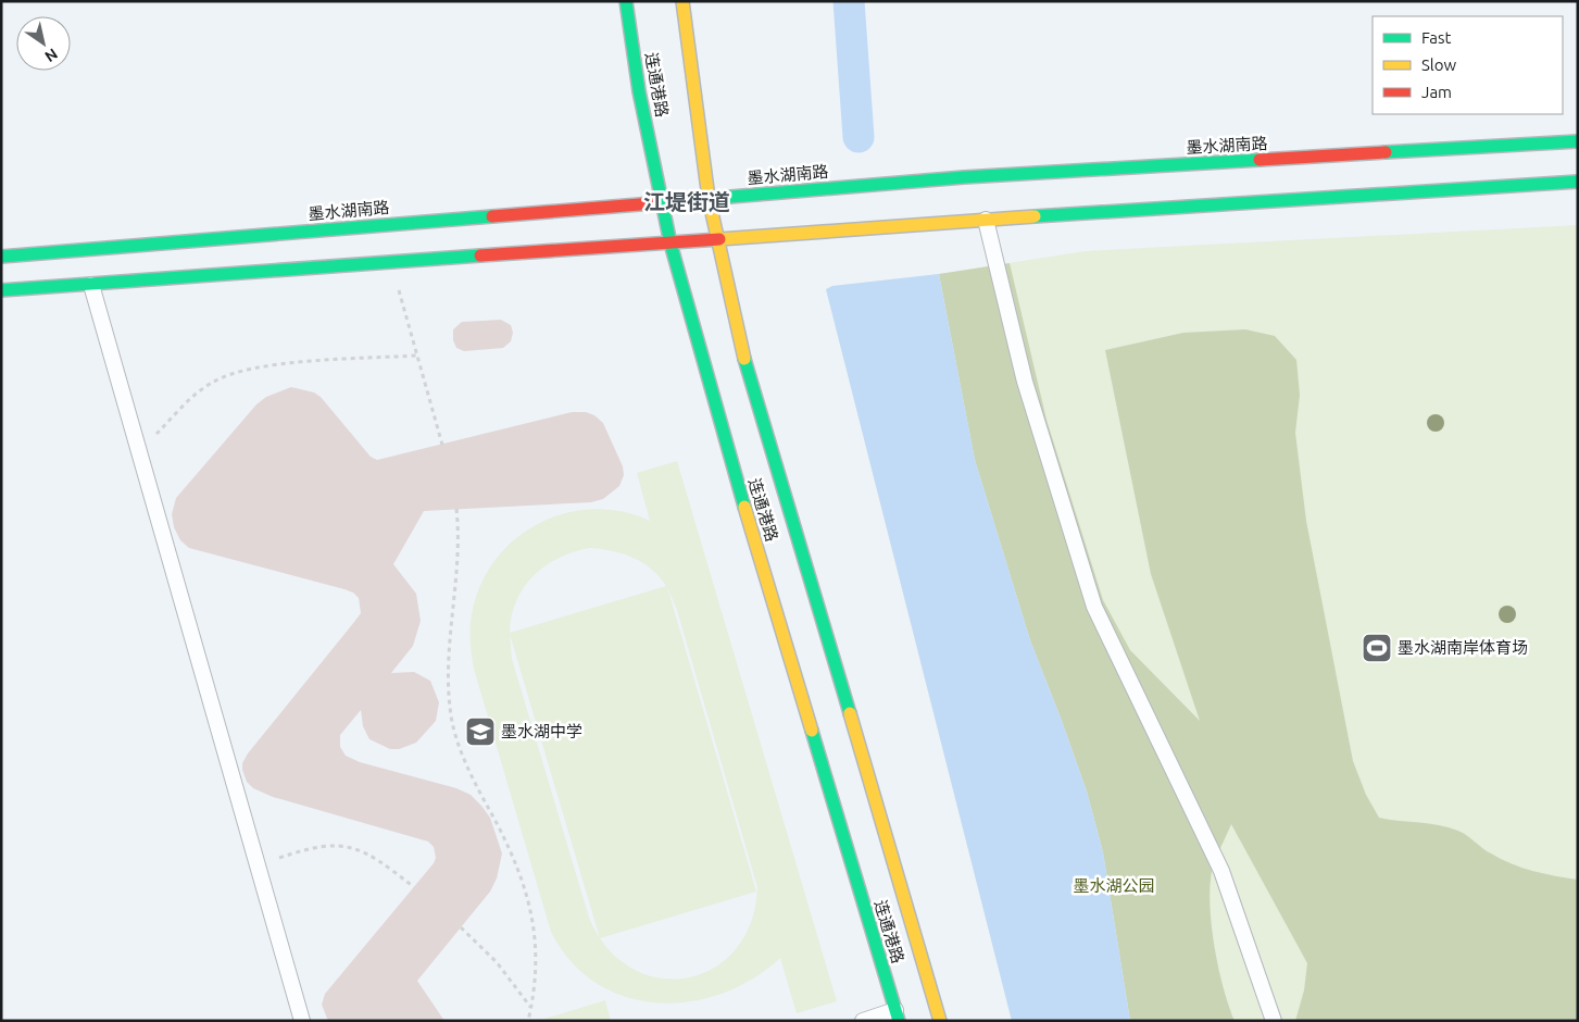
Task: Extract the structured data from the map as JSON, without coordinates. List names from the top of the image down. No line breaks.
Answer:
{"streets":{"main road":["连通港路","墨水湖南路"]},"crossings":[["连通港路","墨水湖南路"]],"districts":["江堤街道"],"parks":["墨水湖公园"],"places":{"sports":["墨水湖南岸体育场"],"school or university":["墨水湖中学"]},"legend":["Fast","Slow","Jam"],"north":"bottom right"}
